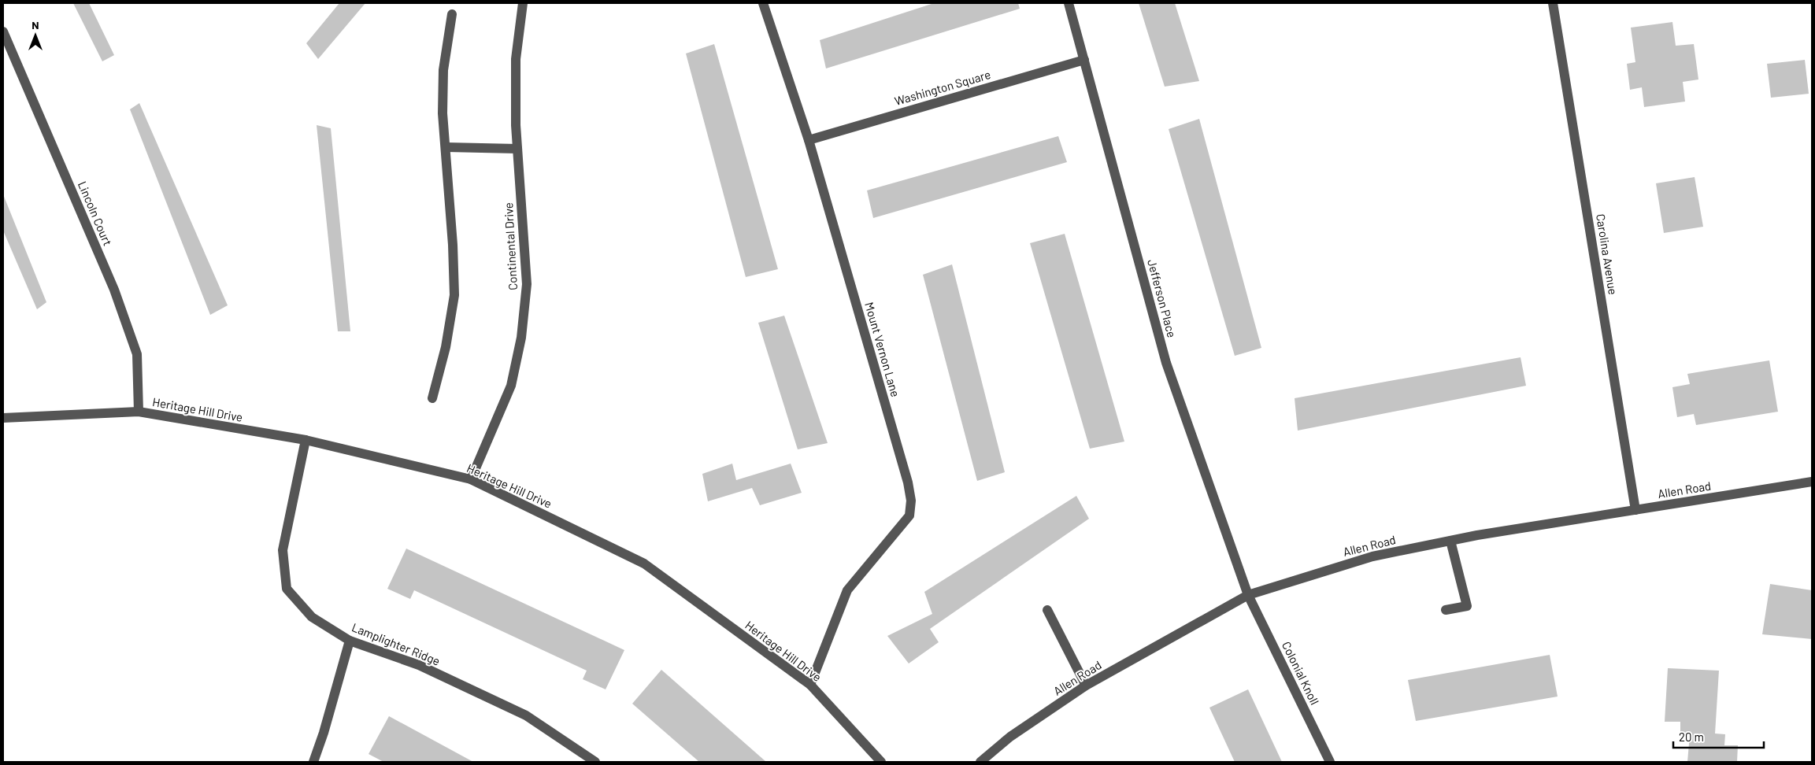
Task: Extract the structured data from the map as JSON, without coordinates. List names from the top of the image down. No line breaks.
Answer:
{"streets":{"street":["Washington Square","Lincoln Court","Continental Drive","Carolina Avenue","Jefferson Place","Mount Vernon Lane","Heritage Hill Drive","Allen Road","Lamplighter Ridge","Colonial Knoll"]},"crossings":[["Washington Square","Jefferson Place"],["Washington Square","Mount Vernon Lane"],["Lincoln Court","Heritage Hill Drive"],["Continental Drive","Heritage Hill Drive"],["Carolina Avenue","Allen Road"],["Jefferson Place","Allen Road"],["Jefferson Place","Colonial Knoll"],["Mount Vernon Lane","Heritage Hill Drive"],["Heritage Hill Drive","Lamplighter Ridge"],["Allen Road","Colonial Knoll"]],"scale_bar":"20 m","north":"top"}
